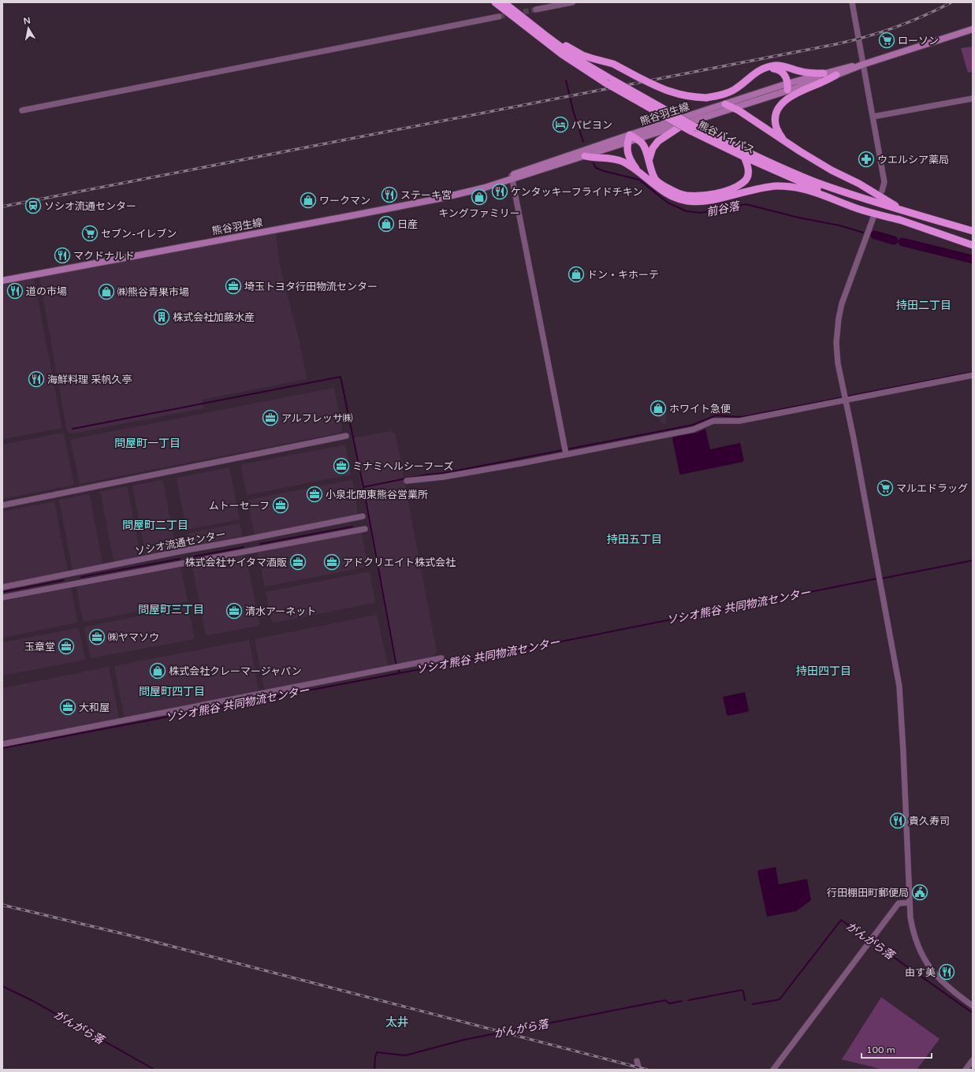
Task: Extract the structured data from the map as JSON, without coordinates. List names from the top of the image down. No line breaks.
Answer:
{"streets":{"highway":["熊谷バイパス"],"main road":["熊谷羽生線"],"street":["ソシオ流通センター"]},"districts":["持田二丁目","問屋町一丁目","問屋町二丁目","持田五丁目","問屋町三丁目","持田四丁目","問屋町四丁目","太井"],"water":["前谷落","ソシオ熊谷 共同物流センター","がんがら落"],"places":{"supermarket":["ローソン","セブン-イレブン","マルエドラッグ"],"hotel":["パピヨン"],"pharmacy":["ウエルシア薬局"],"restaurant":["ケンタッキーフライドチキン","ステーキ宮","マクドナルド","道の市場","海鮮料理 采帆久亭","貴久寿司","由す美"],"shop":["キングファミリー","ワークマン","日産","ドン・キホーテ","㈱熊谷青果市場","ホワイト急便","株式会社クレーマージャパン"],"station":["ソシオ流通センター"],"office":["埼玉トヨタ行田物流センター","アルフレッサ㈱","ミナミヘルシーフーズ","小泉北関東熊谷営業所","ムトーセーフ","株式会社サイタマ酒販","アドクリエイト株式会社","清水アーネット","㈱ヤマソウ","玉章堂","大和屋"],"building":["株式会社加藤水産"],"public building":["行田棚田町郵便局"]},"scale_bar":"100 m","north":"top"}
